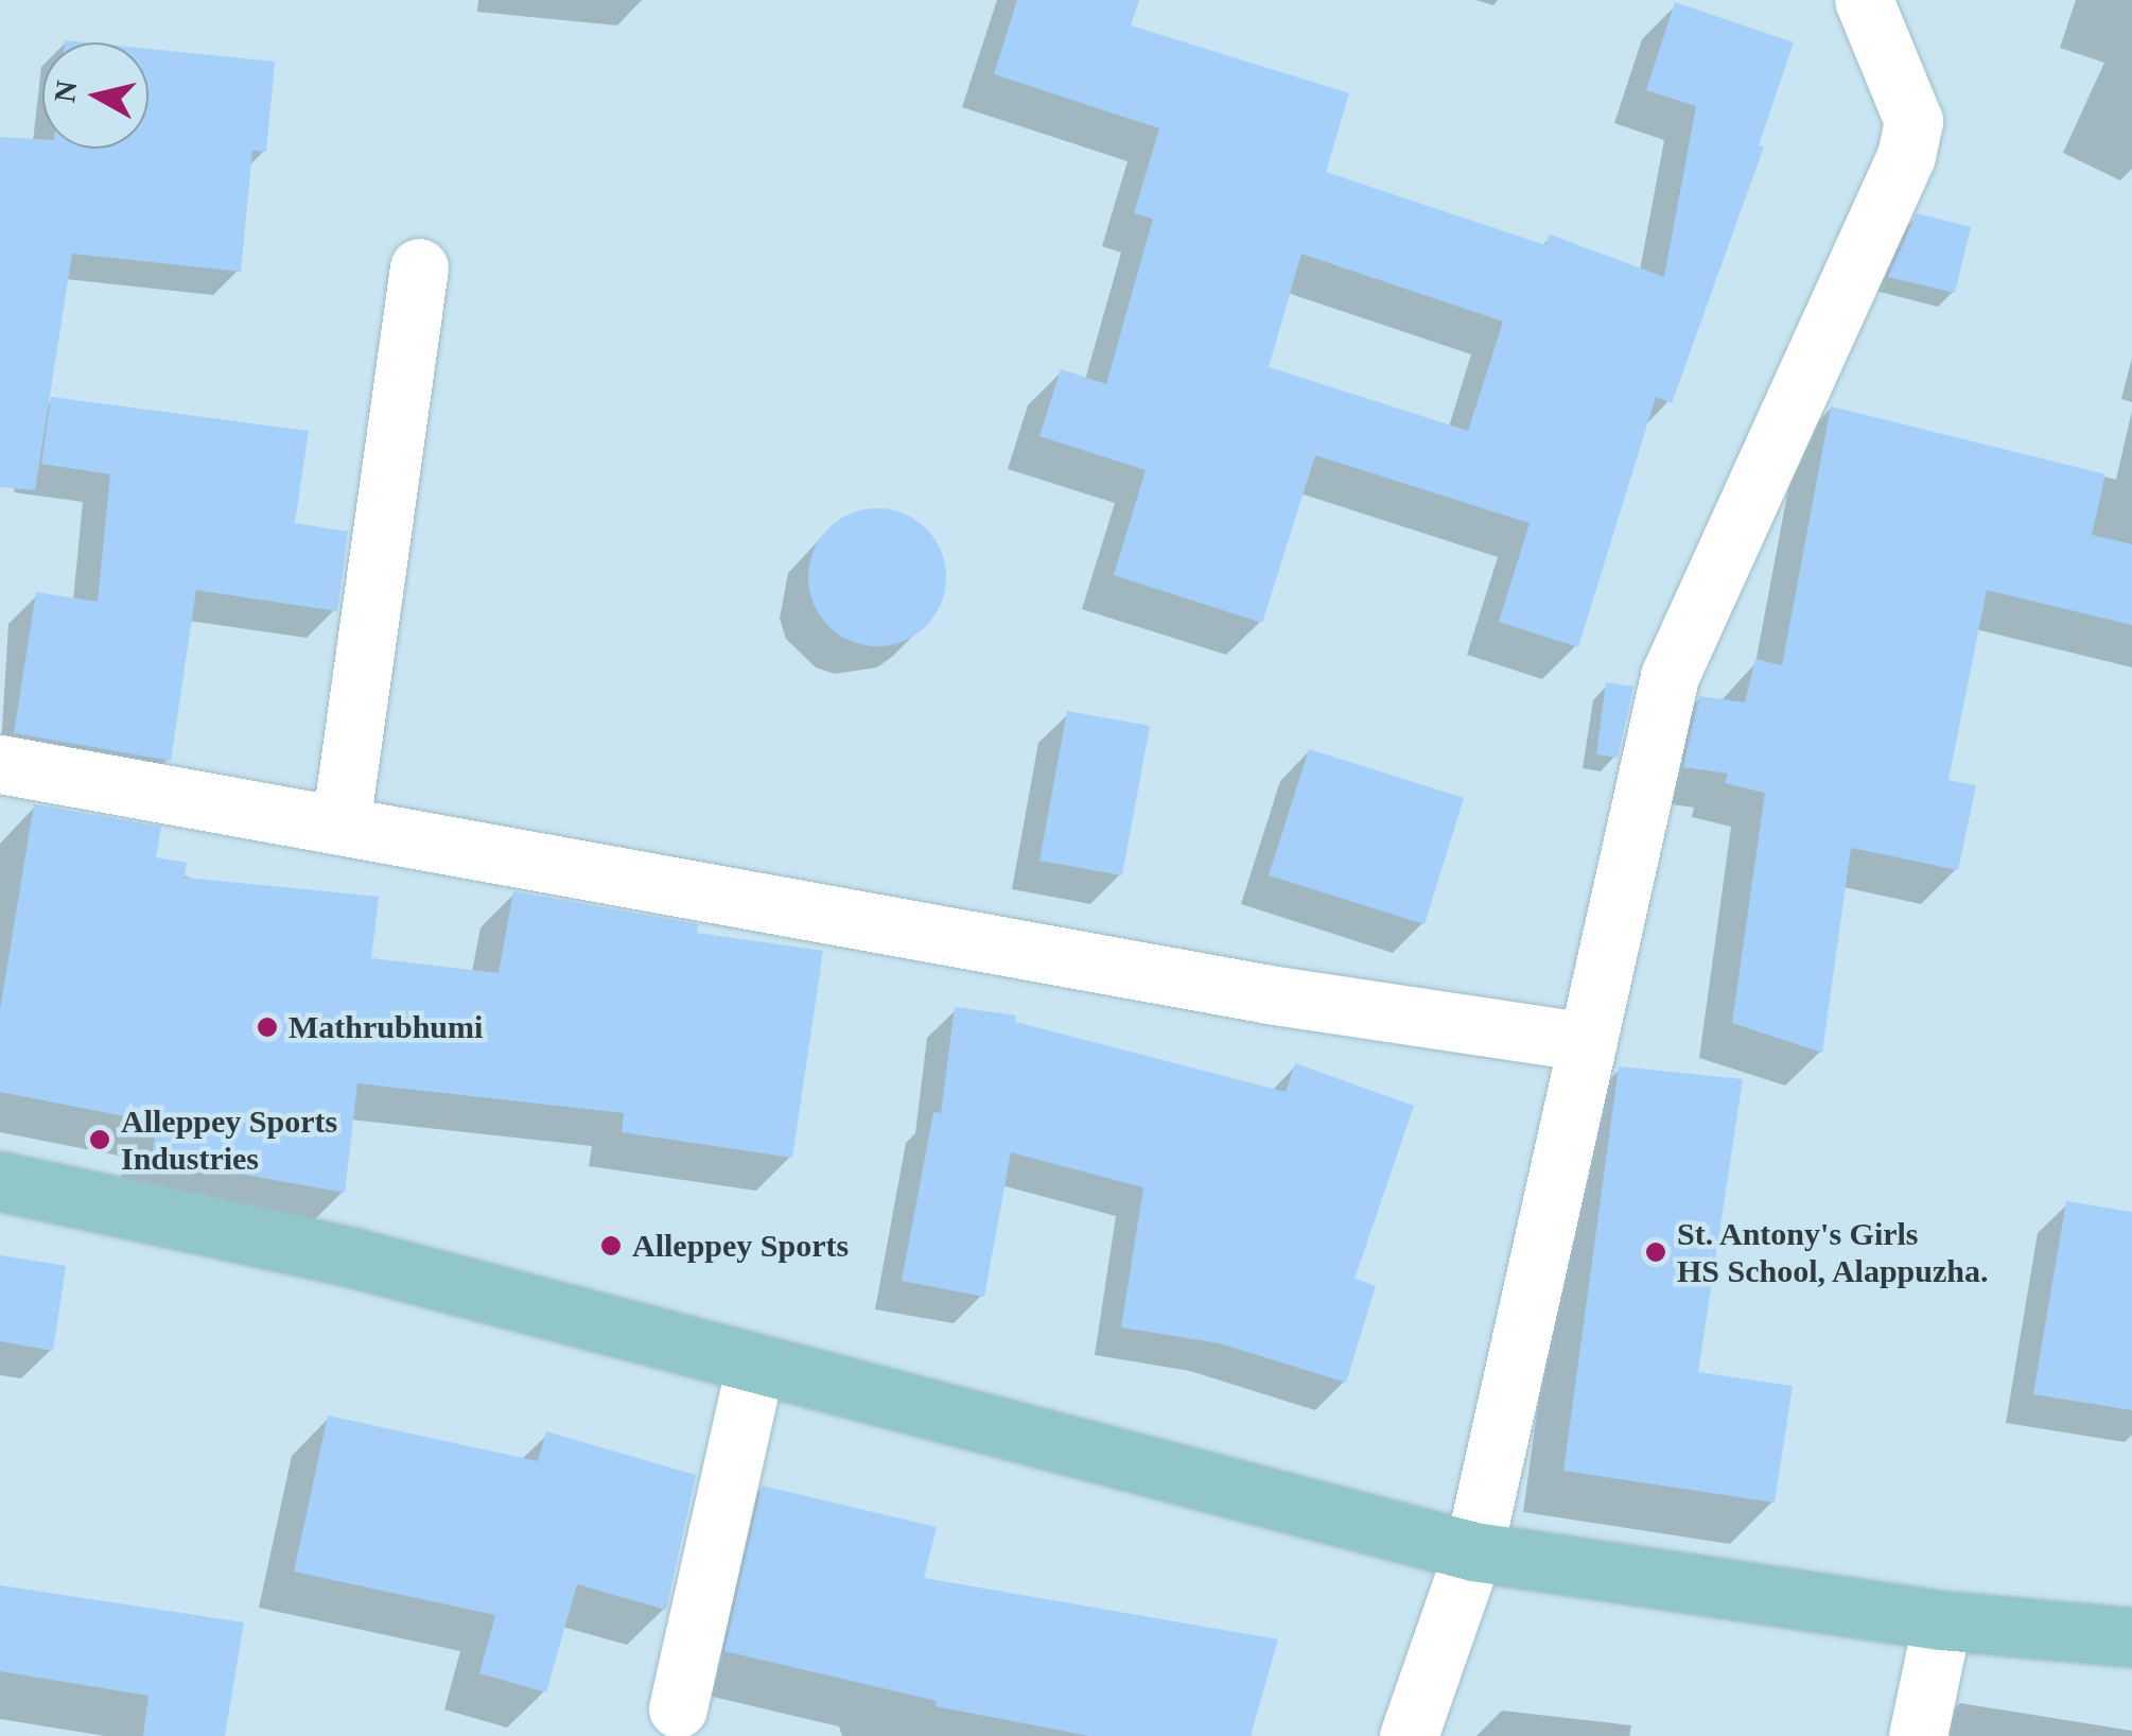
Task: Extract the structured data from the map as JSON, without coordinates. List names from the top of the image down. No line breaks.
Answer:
{"places":["Mathrubhumi","Alleppey Sports Industries","Alleppey Sports","St. Antony's Girls HS School, Alappuzha."],"north":"left"}
